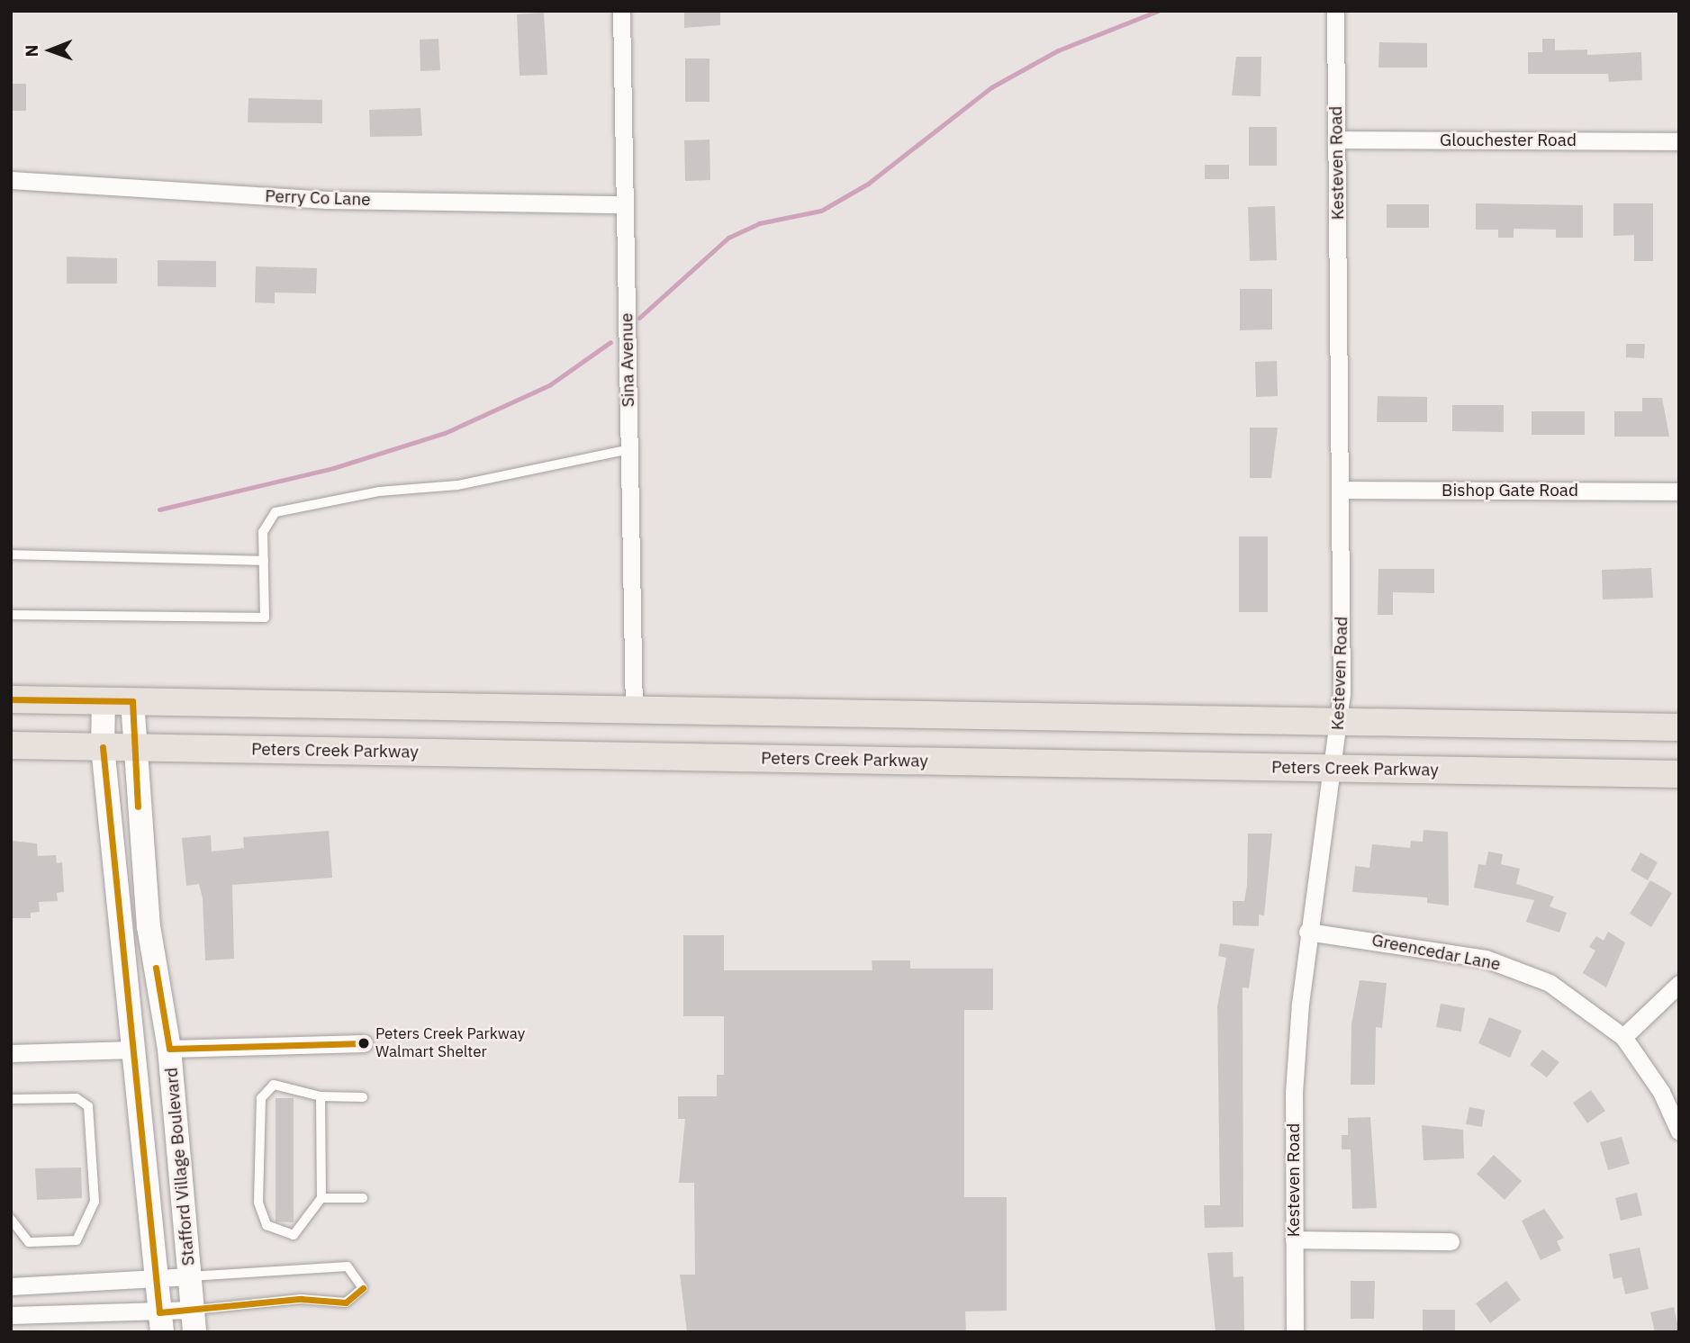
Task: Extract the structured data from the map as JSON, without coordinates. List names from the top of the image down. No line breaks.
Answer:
{"streets":{"main road":["Peters Creek Parkway","Stafford Village Boulevard"],"street":["Glouchester Road","Kesteven Road","Perry Co Lane","Sina Avenue","Bishop Gate Road","Greencedar Lane"]},"crossings":[["Glouchester Road","Kesteven Road"],["Kesteven Road","Bishop Gate Road"],["Kesteven Road","Peters Creek Parkway"],["Kesteven Road","Greencedar Lane"],["Perry Co Lane","Sina Avenue"],["Peters Creek Parkway","Stafford Village Boulevard"]],"places":["Peters Creek Parkway Walmart Shelter"],"north":"left"}
